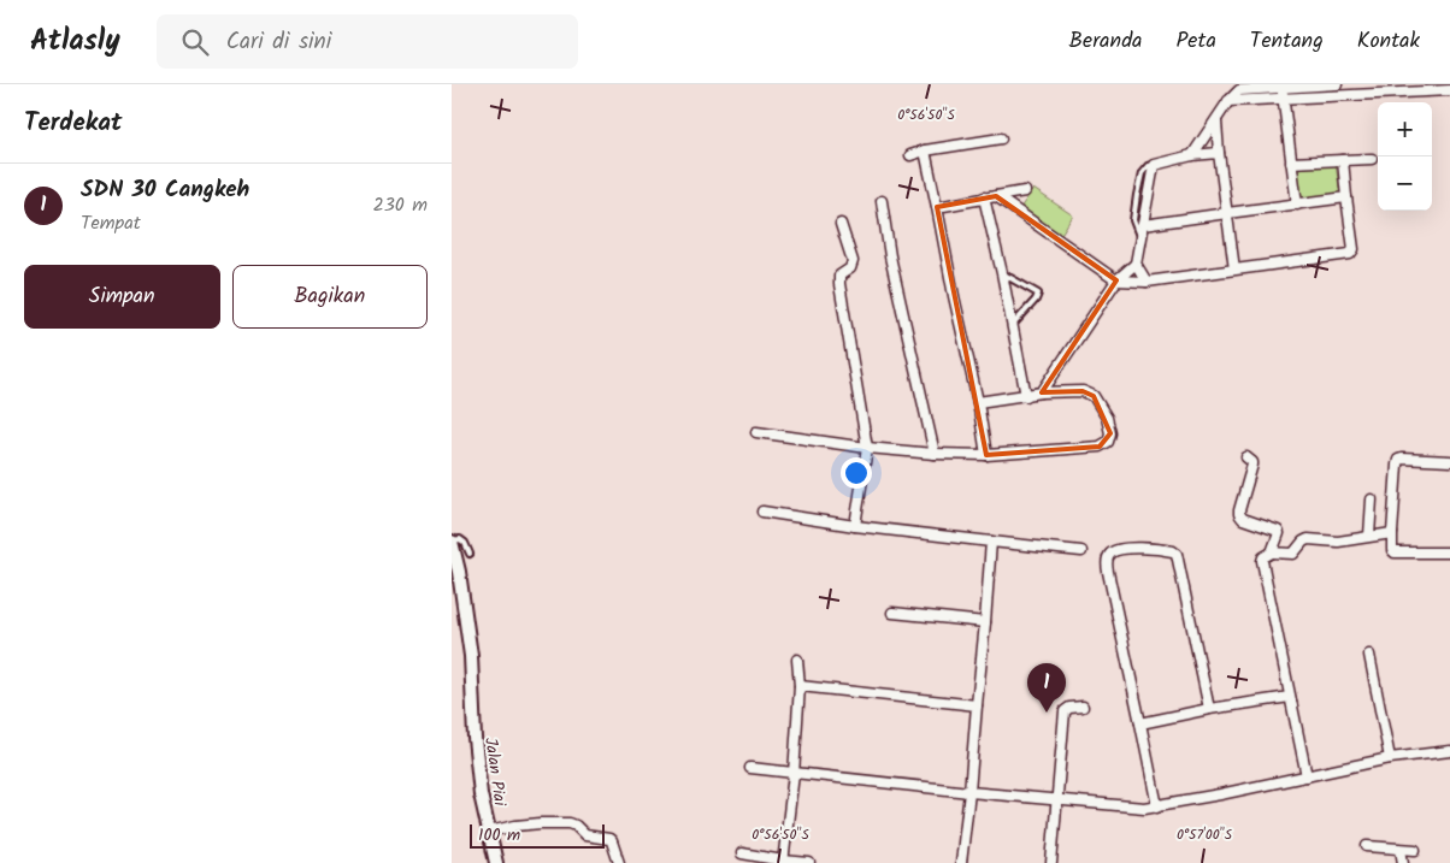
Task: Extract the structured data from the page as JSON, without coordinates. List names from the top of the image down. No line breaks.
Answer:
{"streets":{"street":["Jalan Piai"]},"scale_bar":"100 m","page":{"header":"Atlasly","search":"Cari di sini","nav":["Beranda","Peta","Tentang","Kontak"],"heading":"Terdekat","map_buttons":["+","−"],"list":[{"mark":"1","name":"SDN 30 Cangkeh","note":"Tempat","value":"230 m"}],"buttons":["Simpan","Bagikan"],"pins":"1","scale":"100 m"},"coordinates":["0°56'50\"S","0°57'00\"S"]}
